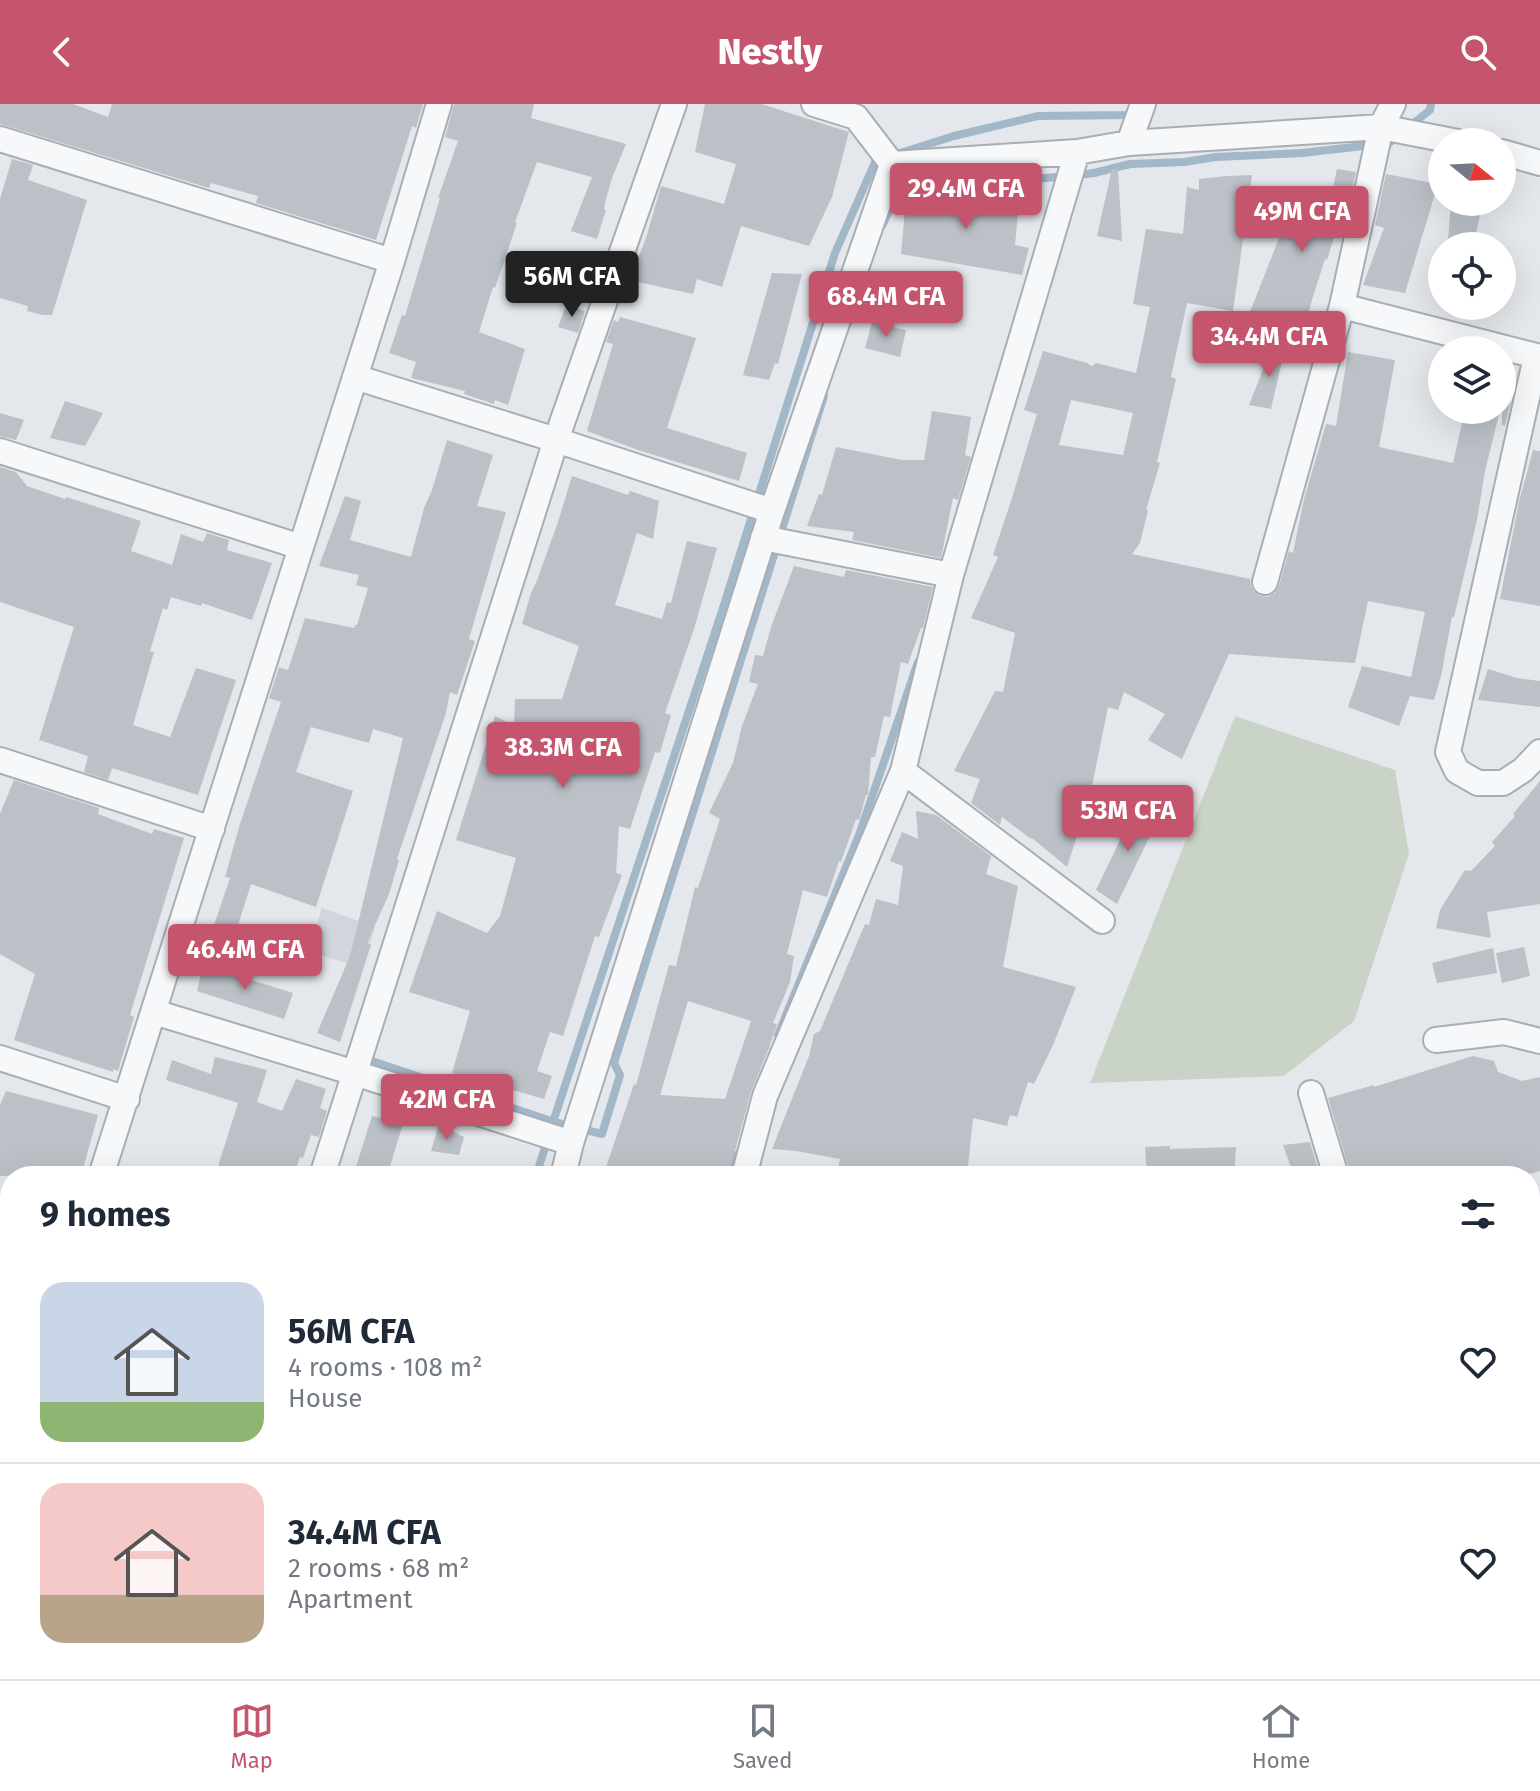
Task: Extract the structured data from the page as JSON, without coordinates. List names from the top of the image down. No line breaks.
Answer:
{"north":"right","page":{"header":"Nestly","price":["29.4M CFA","49M CFA","56M CFA","68.4M CFA","34.4M CFA","38.3M CFA","53M CFA","46.4M CFA","42M CFA"],"heading":"9 homes","list":[{"name":"56M CFA","note":"4 rooms · 108 m² · House"},{"name":"34.4M CFA","note":"2 rooms · 68 m² · Apartment"}],"tabs":["Map","Saved","Home"]}}
